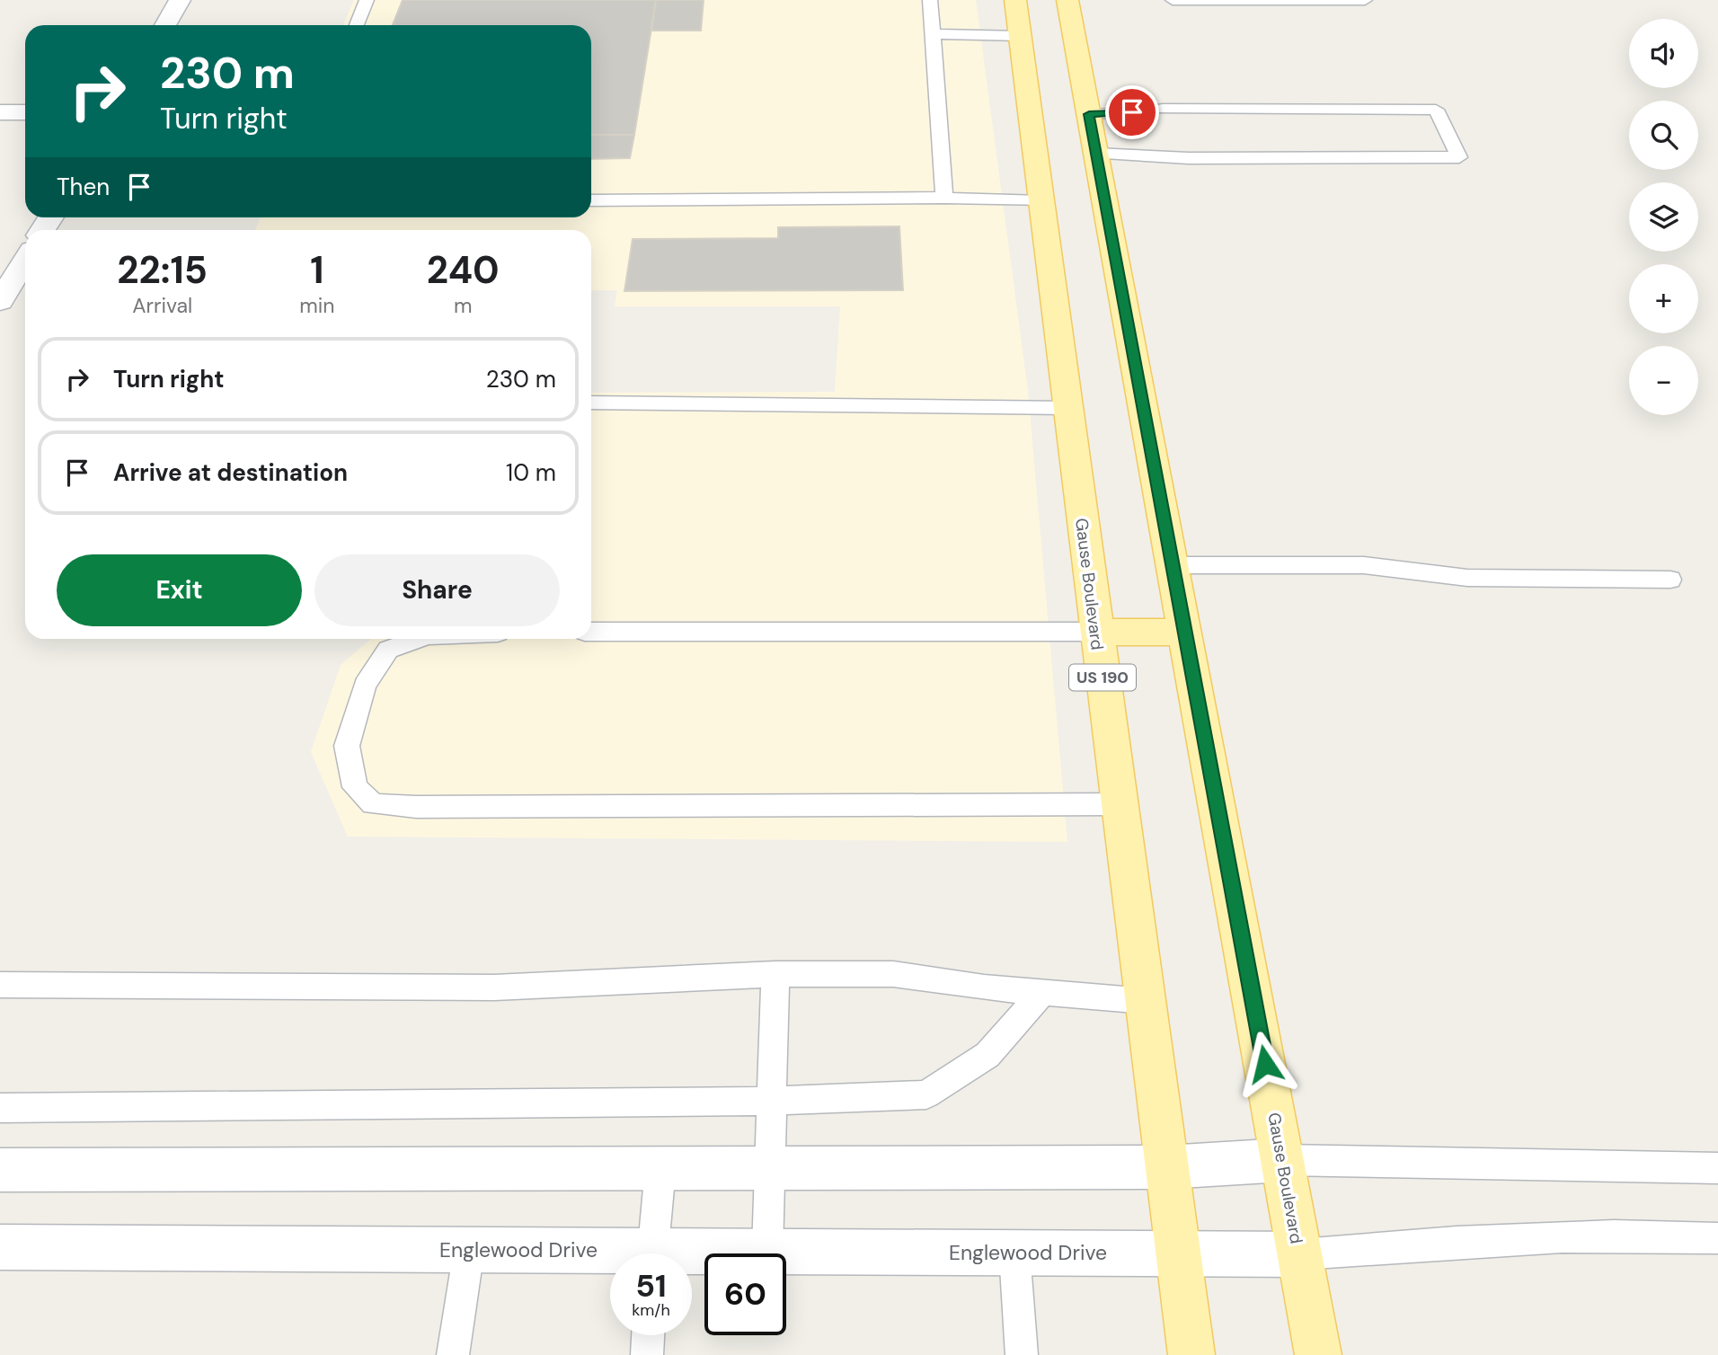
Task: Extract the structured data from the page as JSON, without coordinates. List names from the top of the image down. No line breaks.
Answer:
{"streets":{"main road":["Gause Boulevard","US 190"],"street":["Englewood Drive"]},"crossings":[["Gause Boulevard","Englewood Drive"]],"page":{"map_buttons":["+","−"],"turn":["230 m","Turn right"],"then":"Then","eta":["22:15","Arrival","1","min","240","m"],"list":[{"name":"Turn right","value":"230 m"},{"name":"Arrive at destination","value":"10 m"}],"buttons":["Exit","Share"],"speed":"51 km/h","limit":"60"}}
